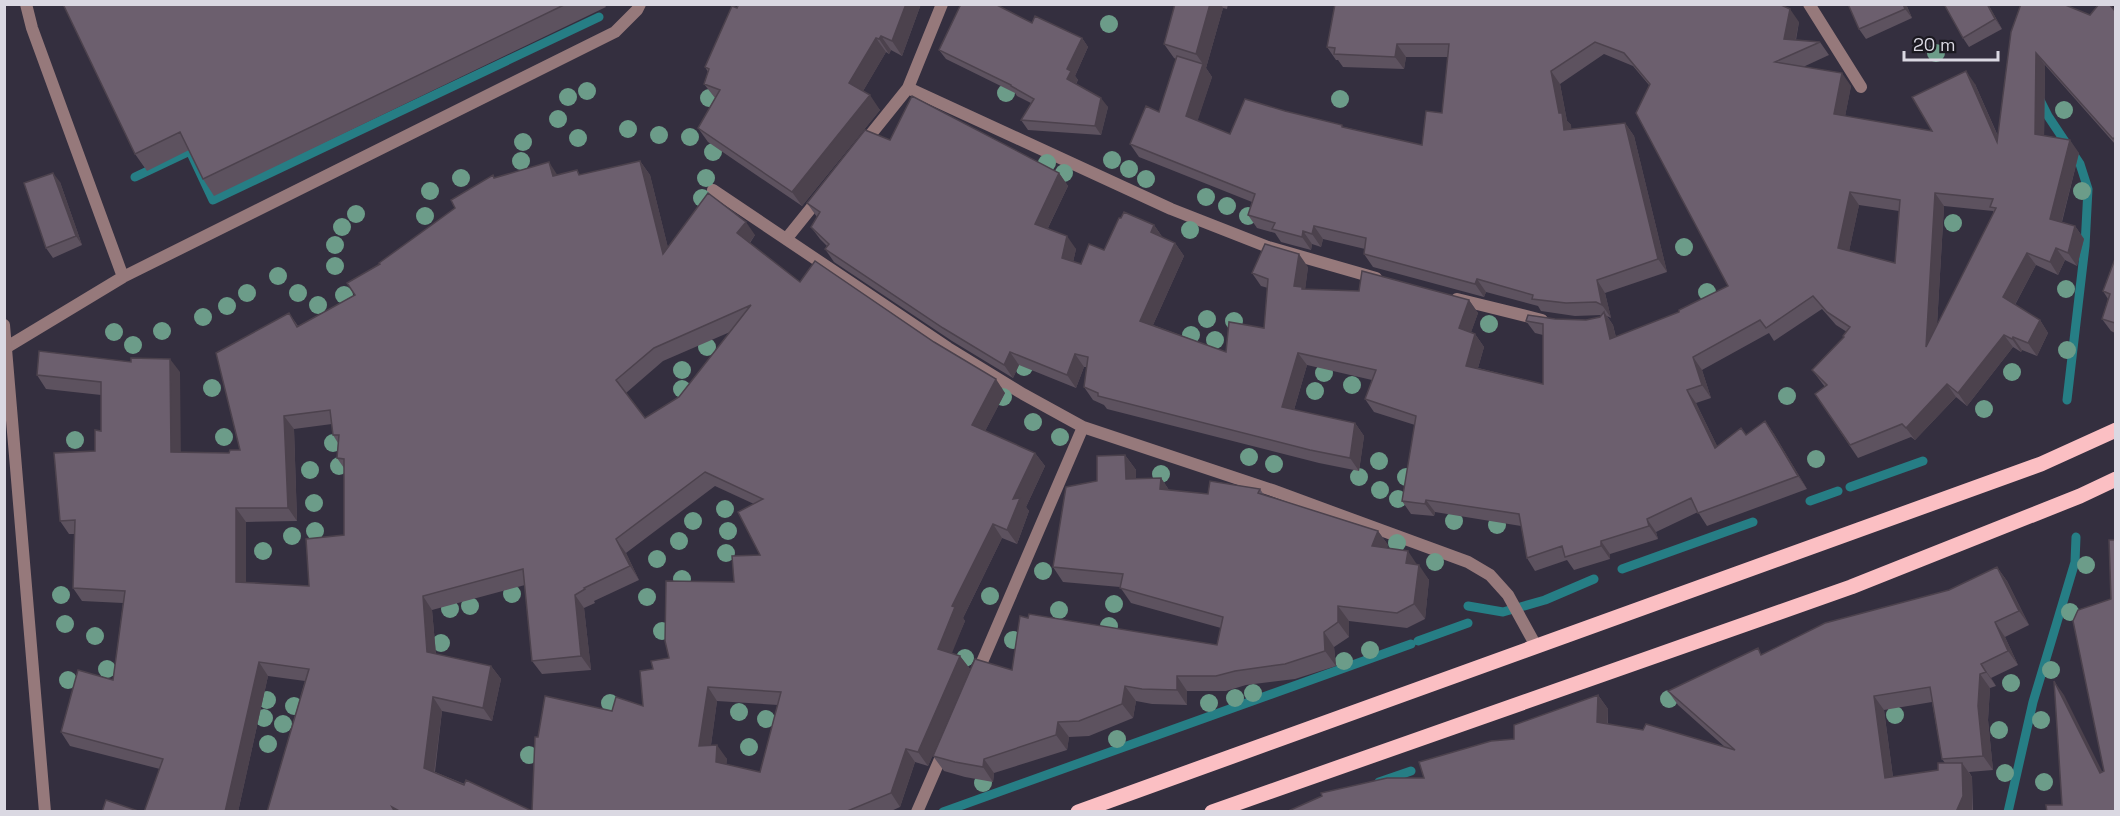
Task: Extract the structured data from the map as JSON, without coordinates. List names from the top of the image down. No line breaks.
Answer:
{"scale_bar":"20 m"}
